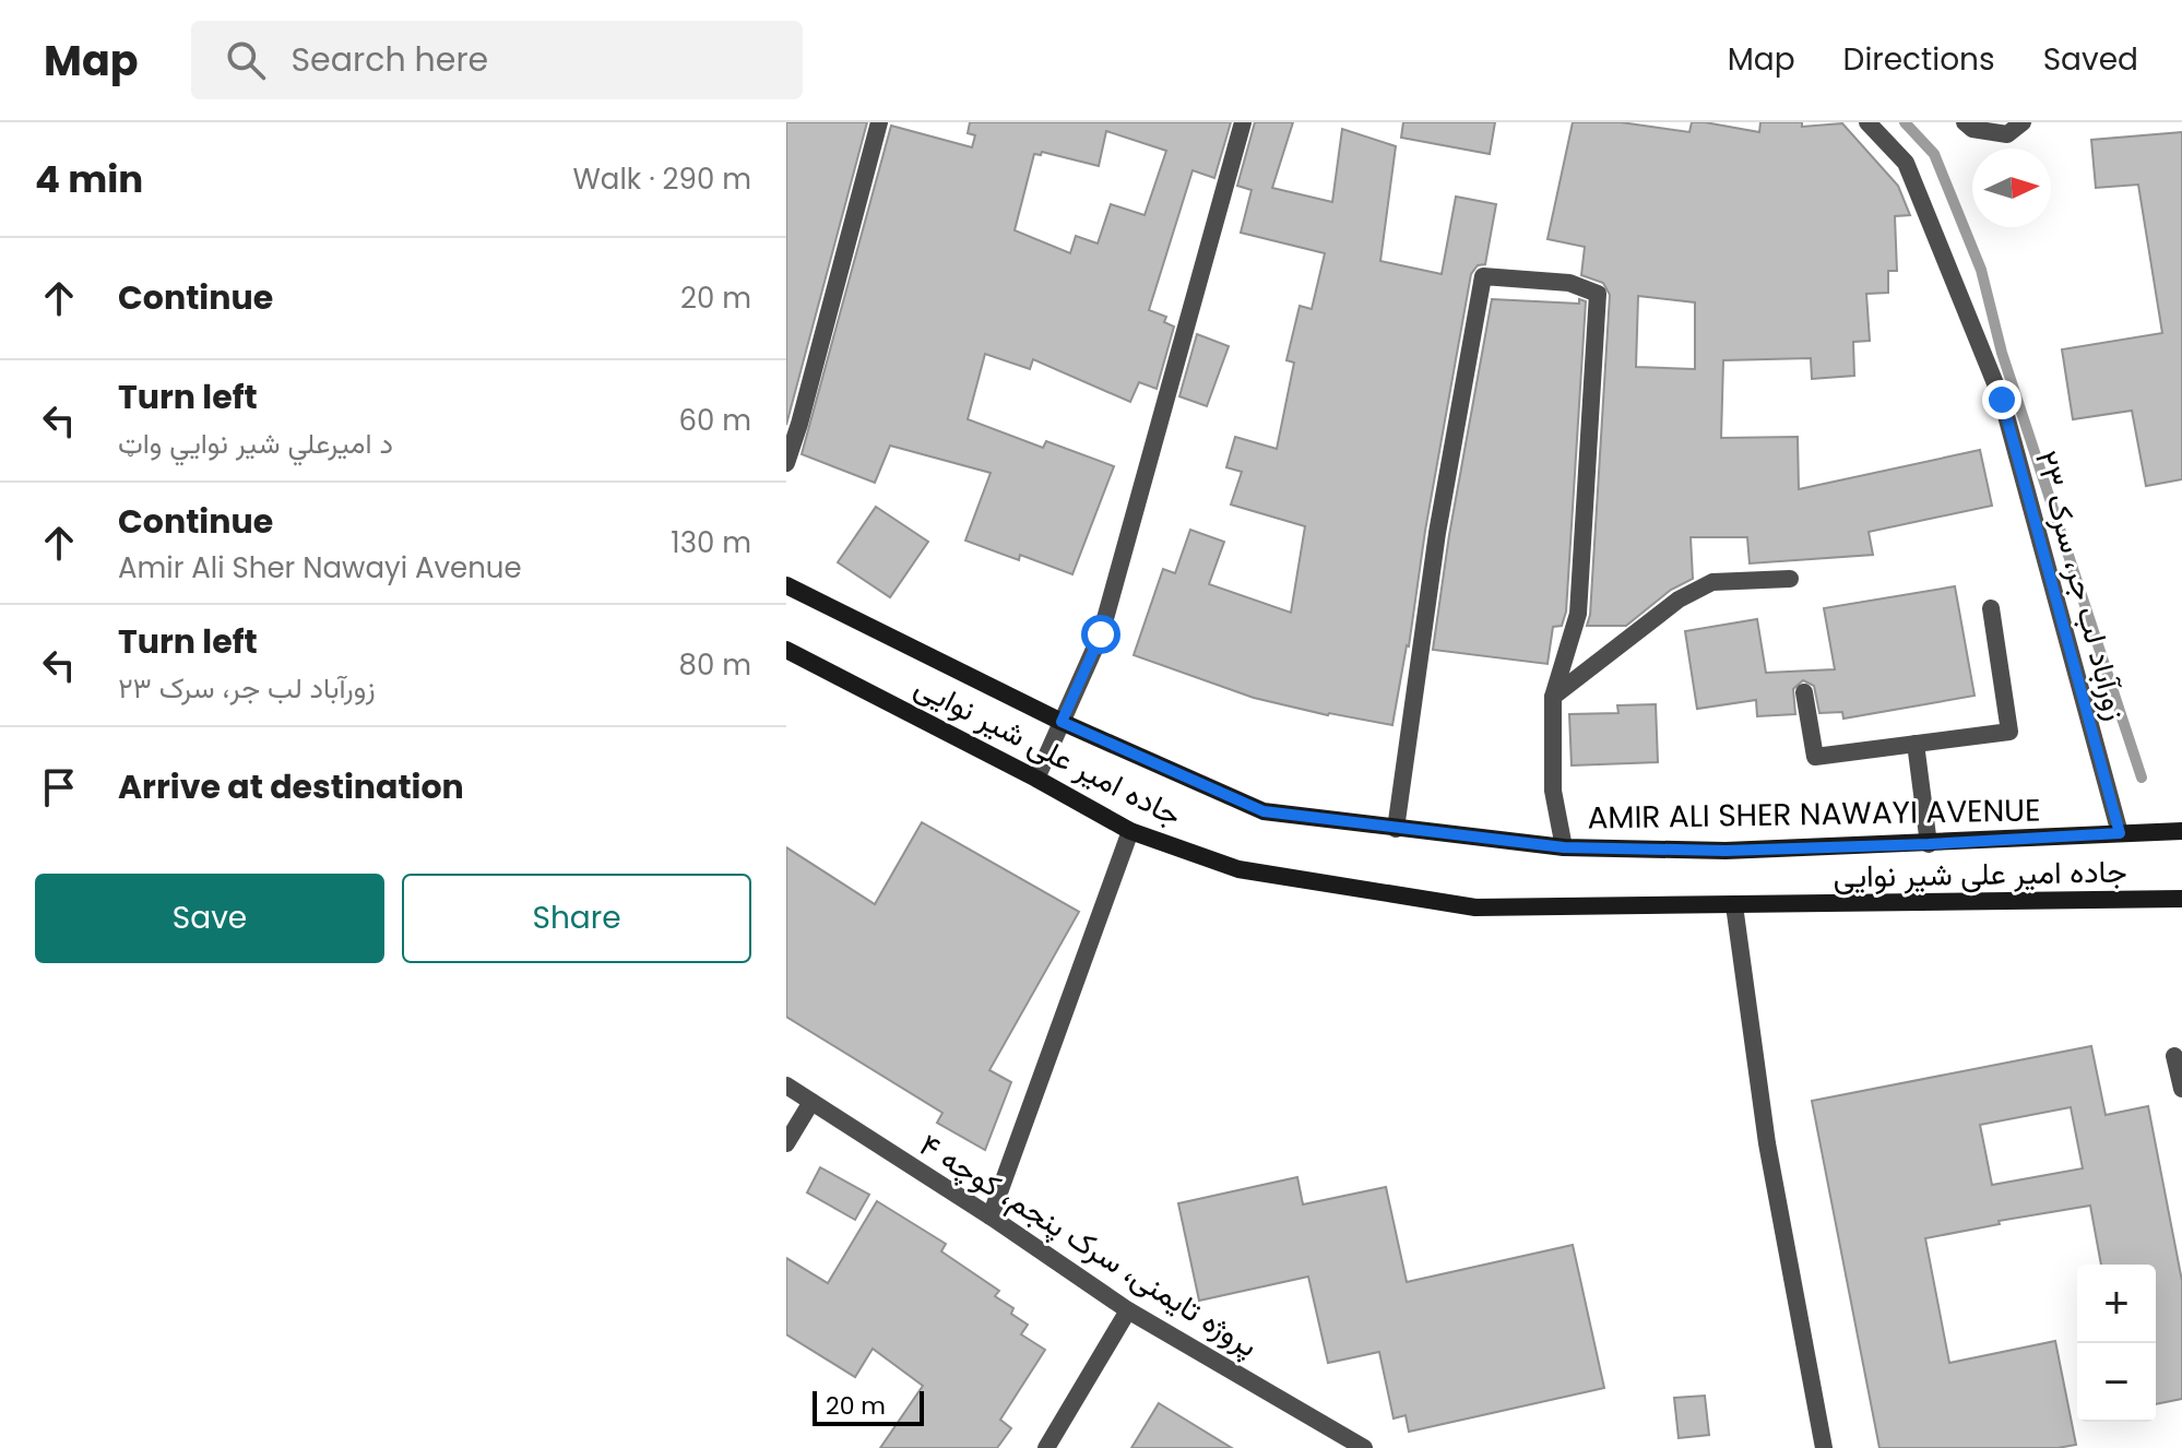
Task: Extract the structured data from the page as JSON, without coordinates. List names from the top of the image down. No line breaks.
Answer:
{"streets":{"main road":["جاده امیر علی شیر نوایی","AMIR ALI SHER NAWAYI AVENUE"],"street":["زورآباد لب جر، سرک ۲۳","پروژه تایمنی، سرک پنجم، کوچه ۴"]},"crossings":[["زورآباد لب جر، سرک ۲۳","AMIR ALI SHER NAWAYI AVENUE"]],"scale_bar":"20 m","north":"right","page":{"header":"Map","search":"Search here","nav":["Map","Directions","Saved"],"heading":["4 min","Walk · 290 m"],"list":[["Continue","20 m"],["Turn left","د امیرعلي شیر نوايي واټ","60 m"],["Continue","Amir Ali Sher Nawayi Avenue","130 m"],["Turn left","زورآباد لب جر، سرک ۲۳","80 m"],"Arrive at destination"],"buttons":["Save","Share"],"map_buttons":["+","−"],"scale":"20 m"}}
